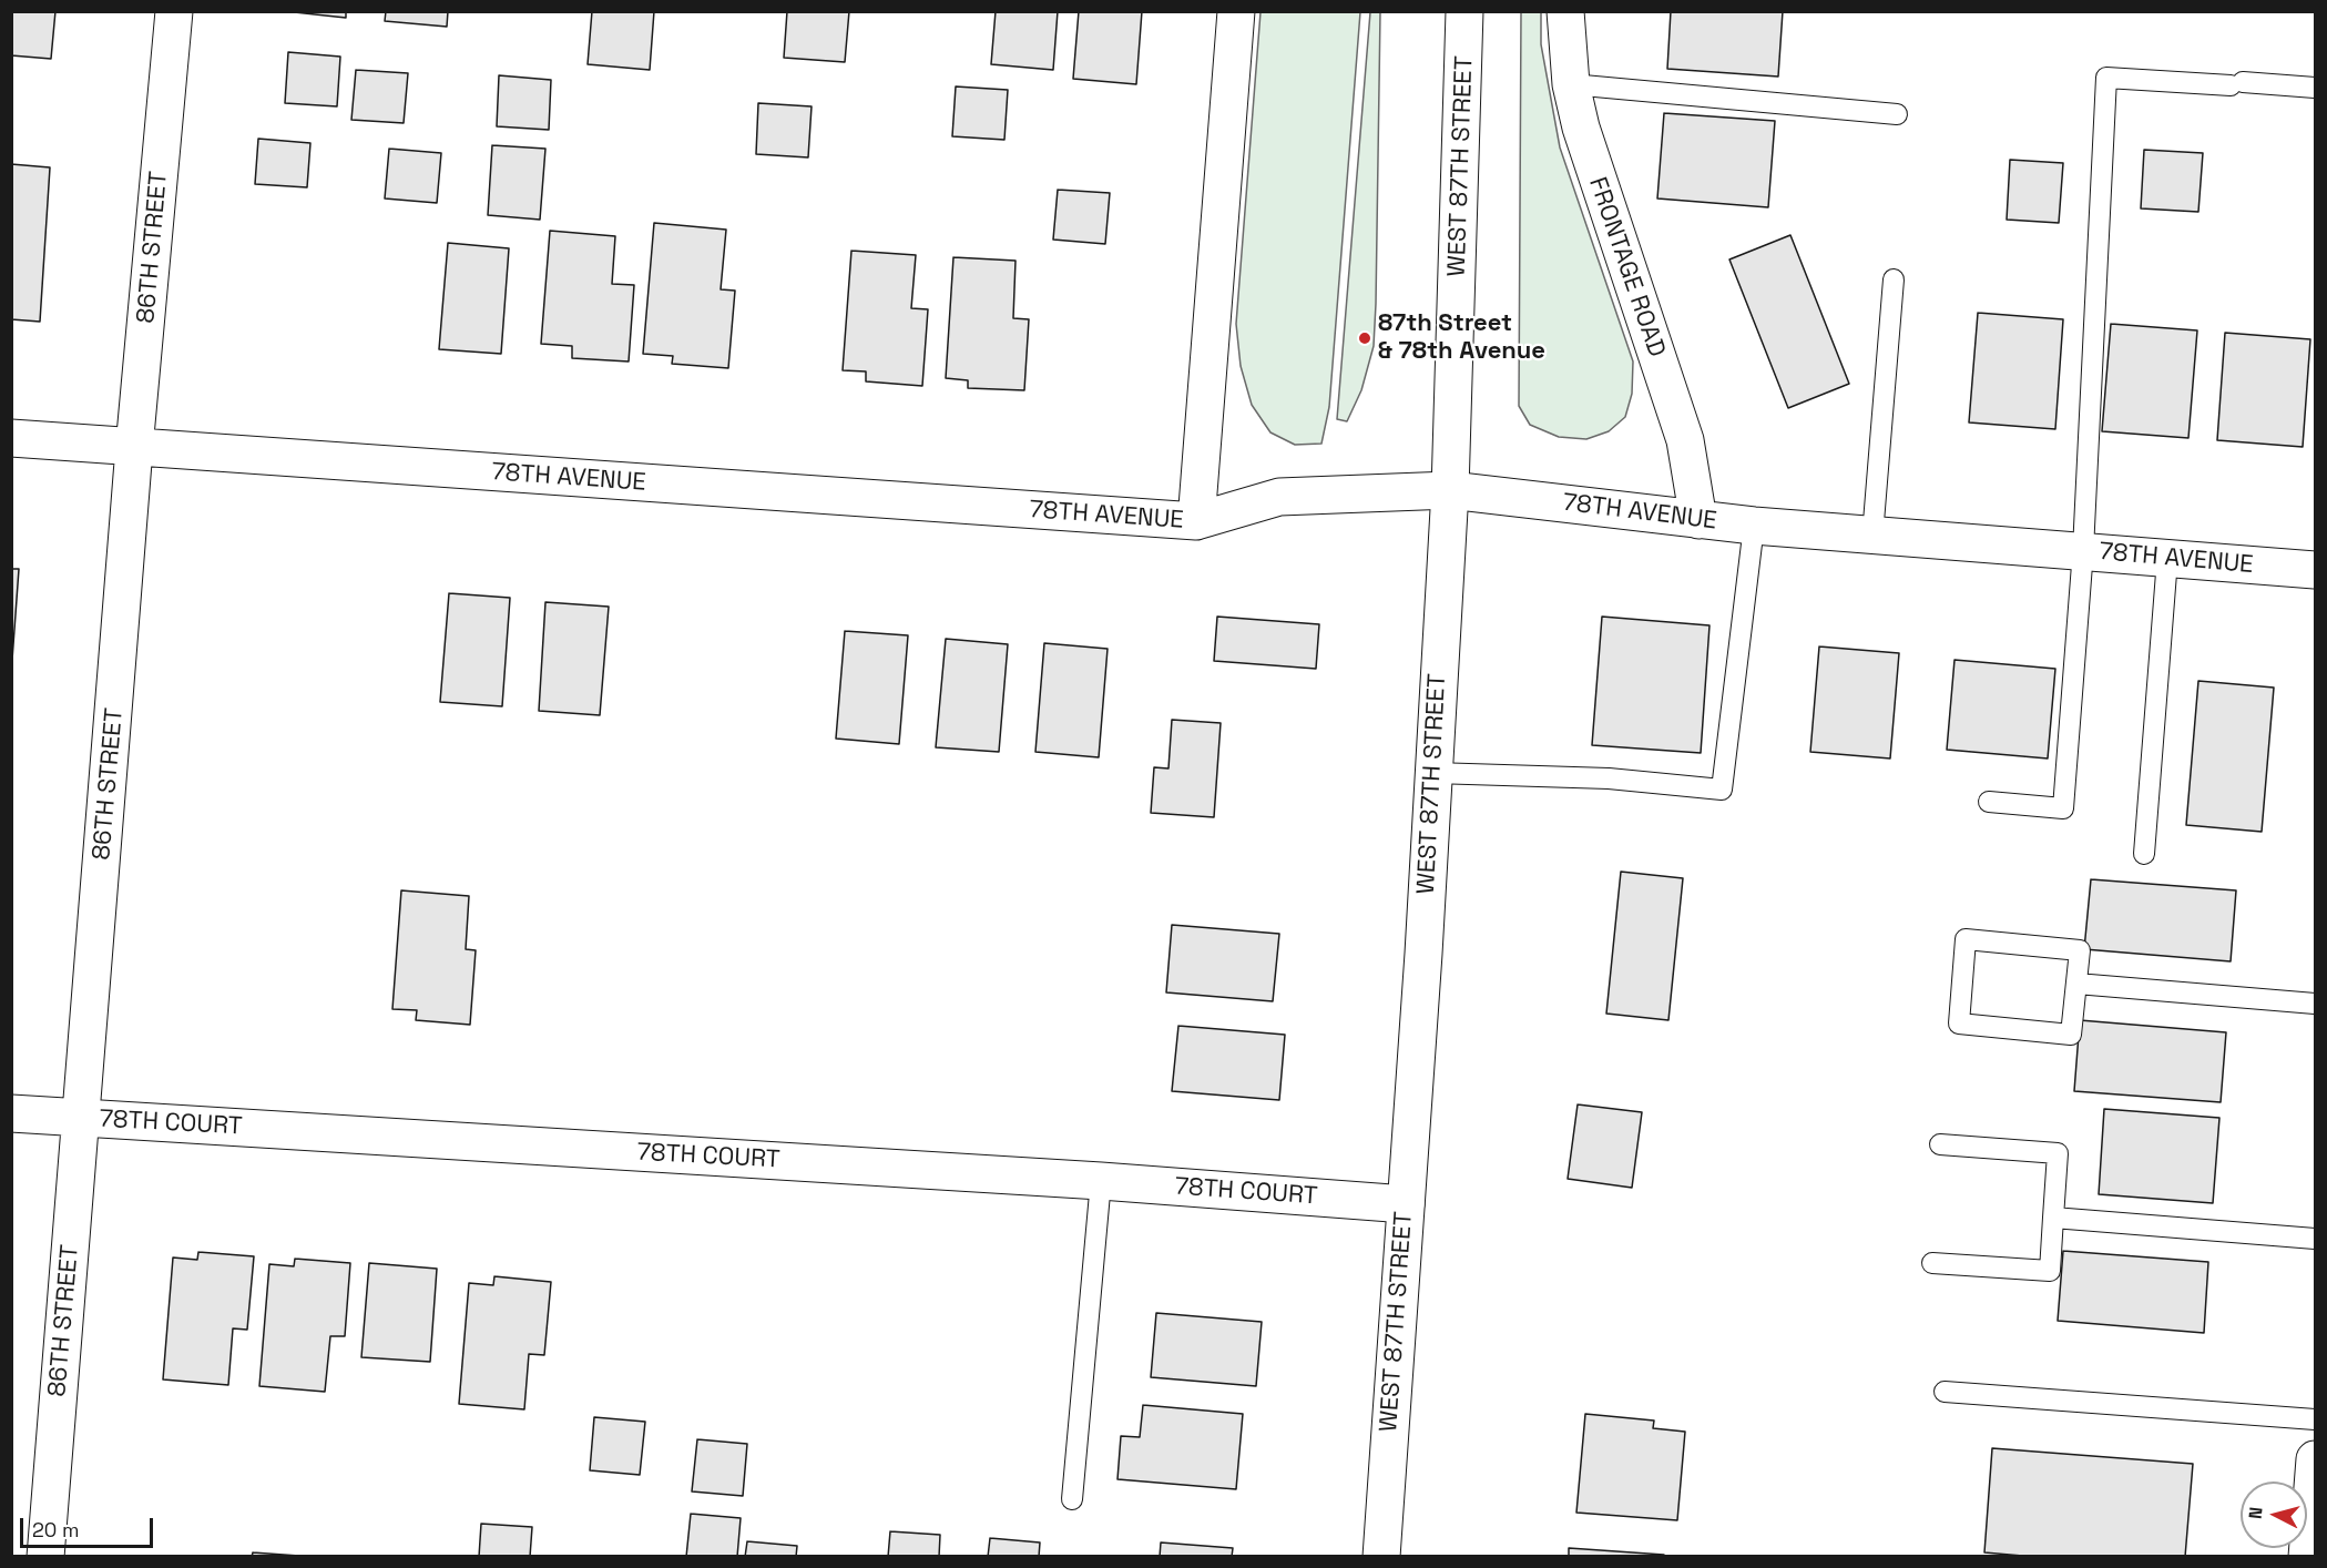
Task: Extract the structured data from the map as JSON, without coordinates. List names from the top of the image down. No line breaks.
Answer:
{"streets":{"street":["WEST 87TH STREET","86TH STREET","FRONTAGE ROAD","78TH AVENUE","78TH COURT"]},"crossings":[["WEST 87TH STREET","78TH AVENUE"],["WEST 87TH STREET","78TH COURT"],["86TH STREET","78TH AVENUE"],["86TH STREET","78TH COURT"],["FRONTAGE ROAD","78TH AVENUE"]],"places":["87th Street & 78th Avenue"],"scale_bar":"20 m","north":"left"}
